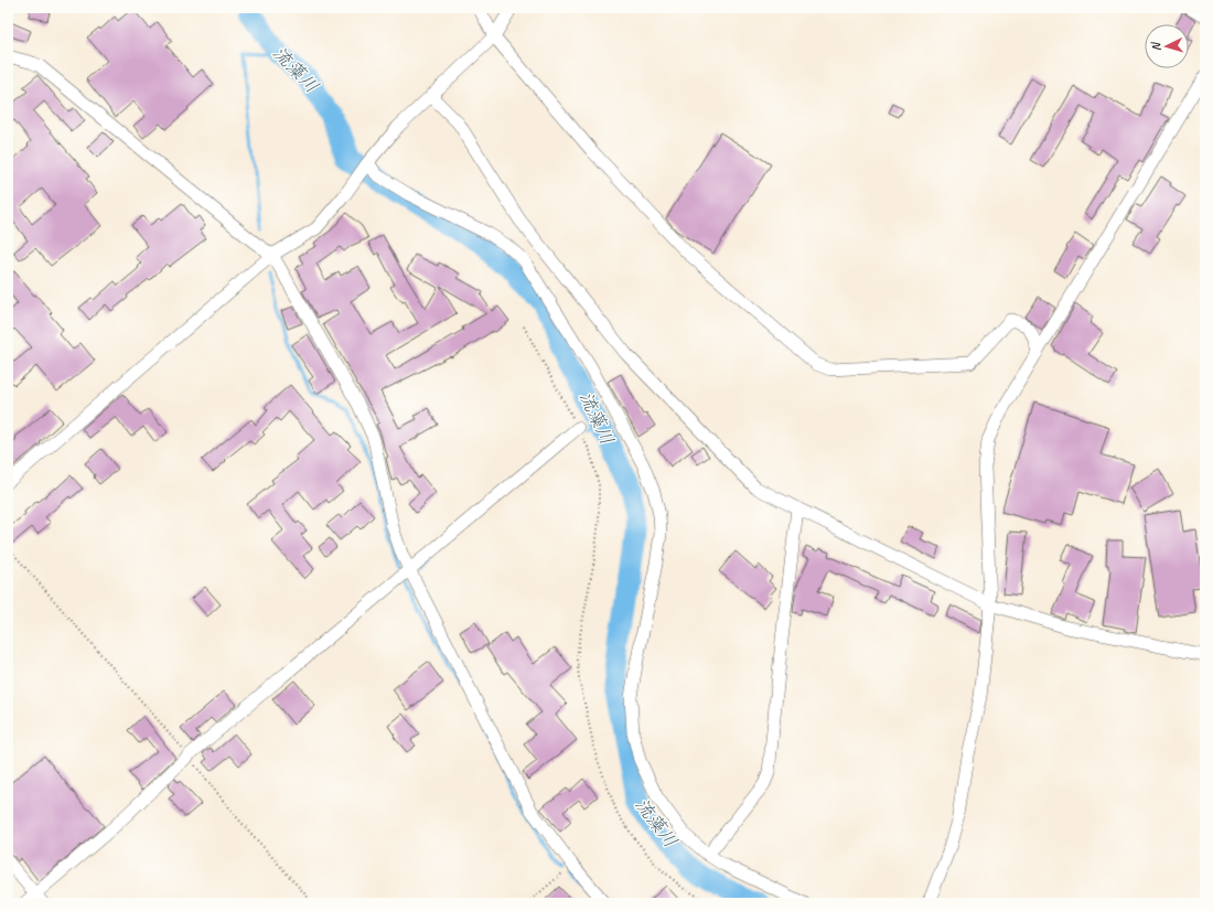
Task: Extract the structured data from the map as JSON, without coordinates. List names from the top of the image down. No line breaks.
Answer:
{"water":["流藻川"],"north":"left"}
